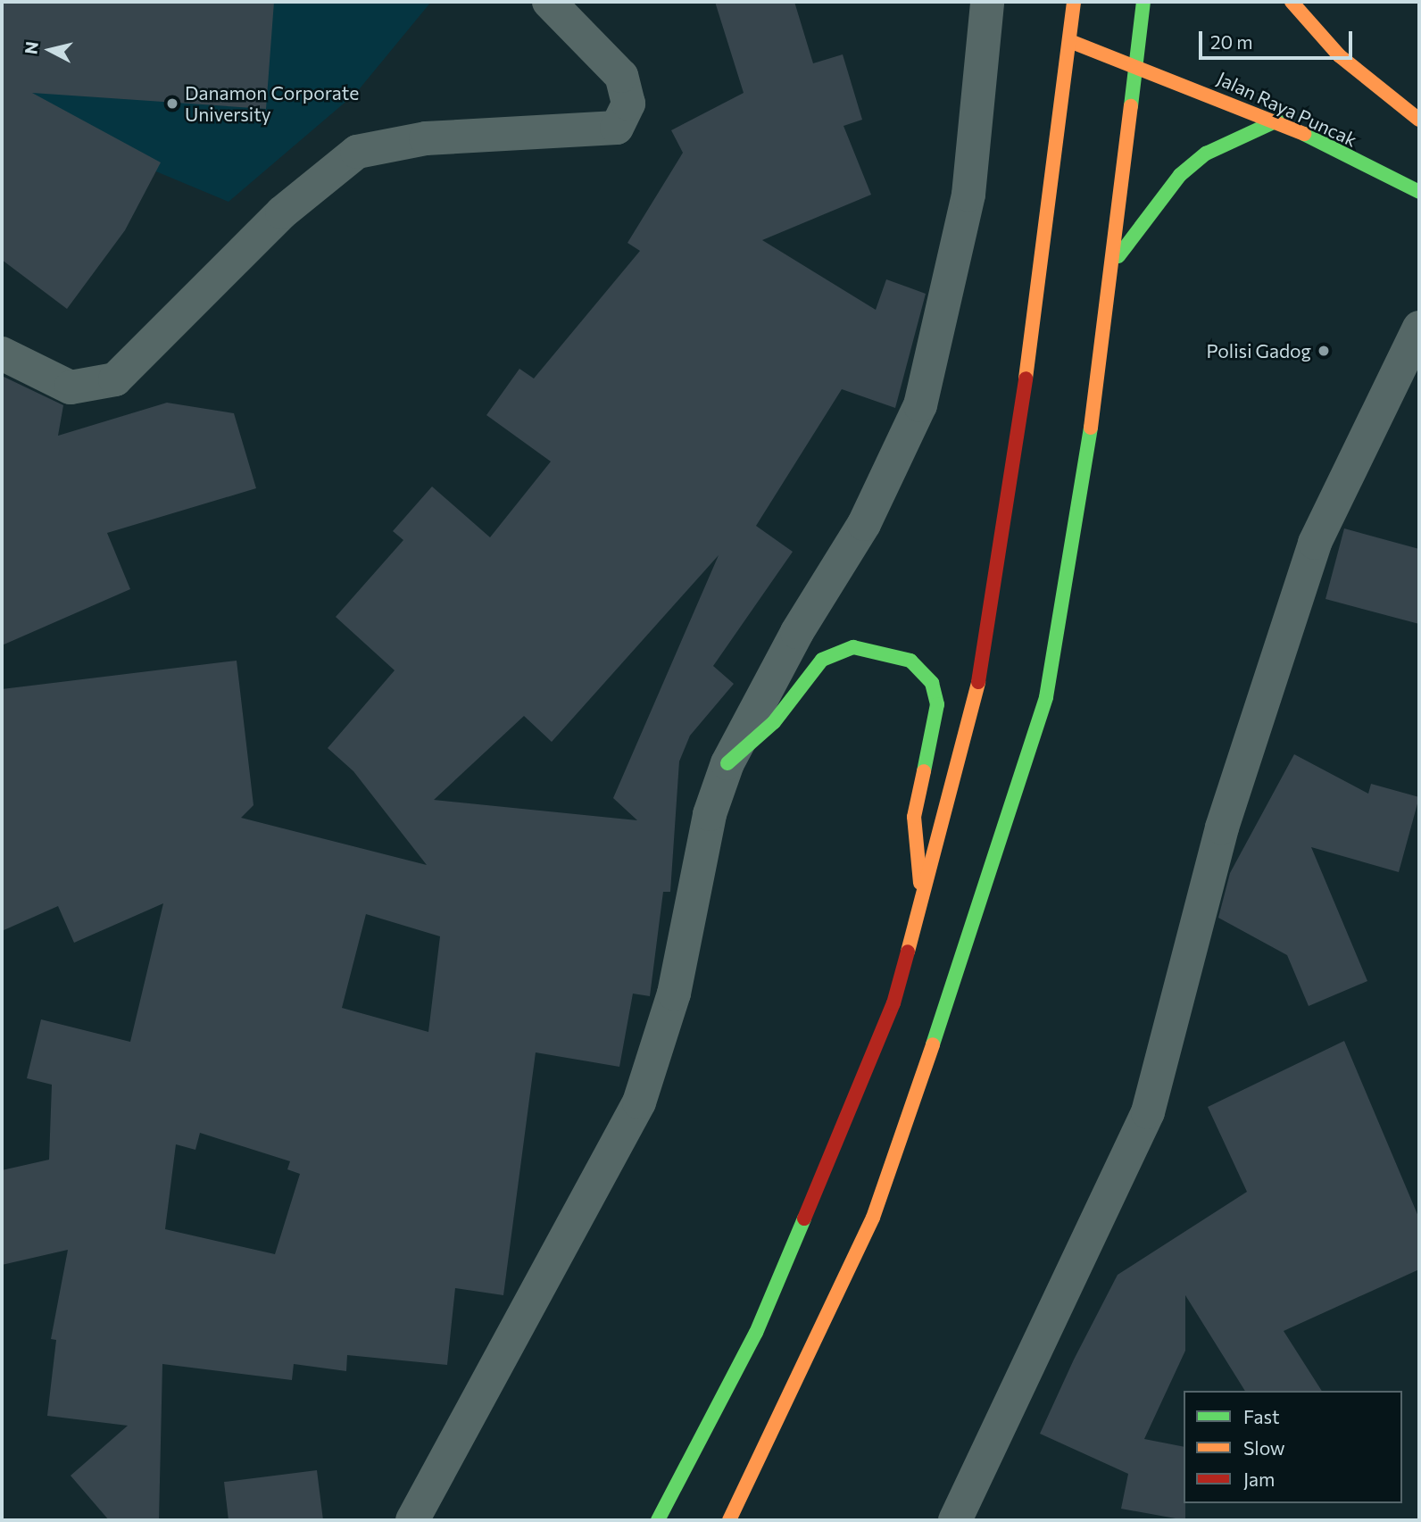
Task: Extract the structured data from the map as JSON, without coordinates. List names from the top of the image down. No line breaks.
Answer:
{"streets":{"highway":["Jalan Raya Puncak"]},"places":["Danamon Corporate University","Polisi Gadog"],"legend":["Fast","Slow","Jam"],"scale_bar":"20 m","north":"left"}
